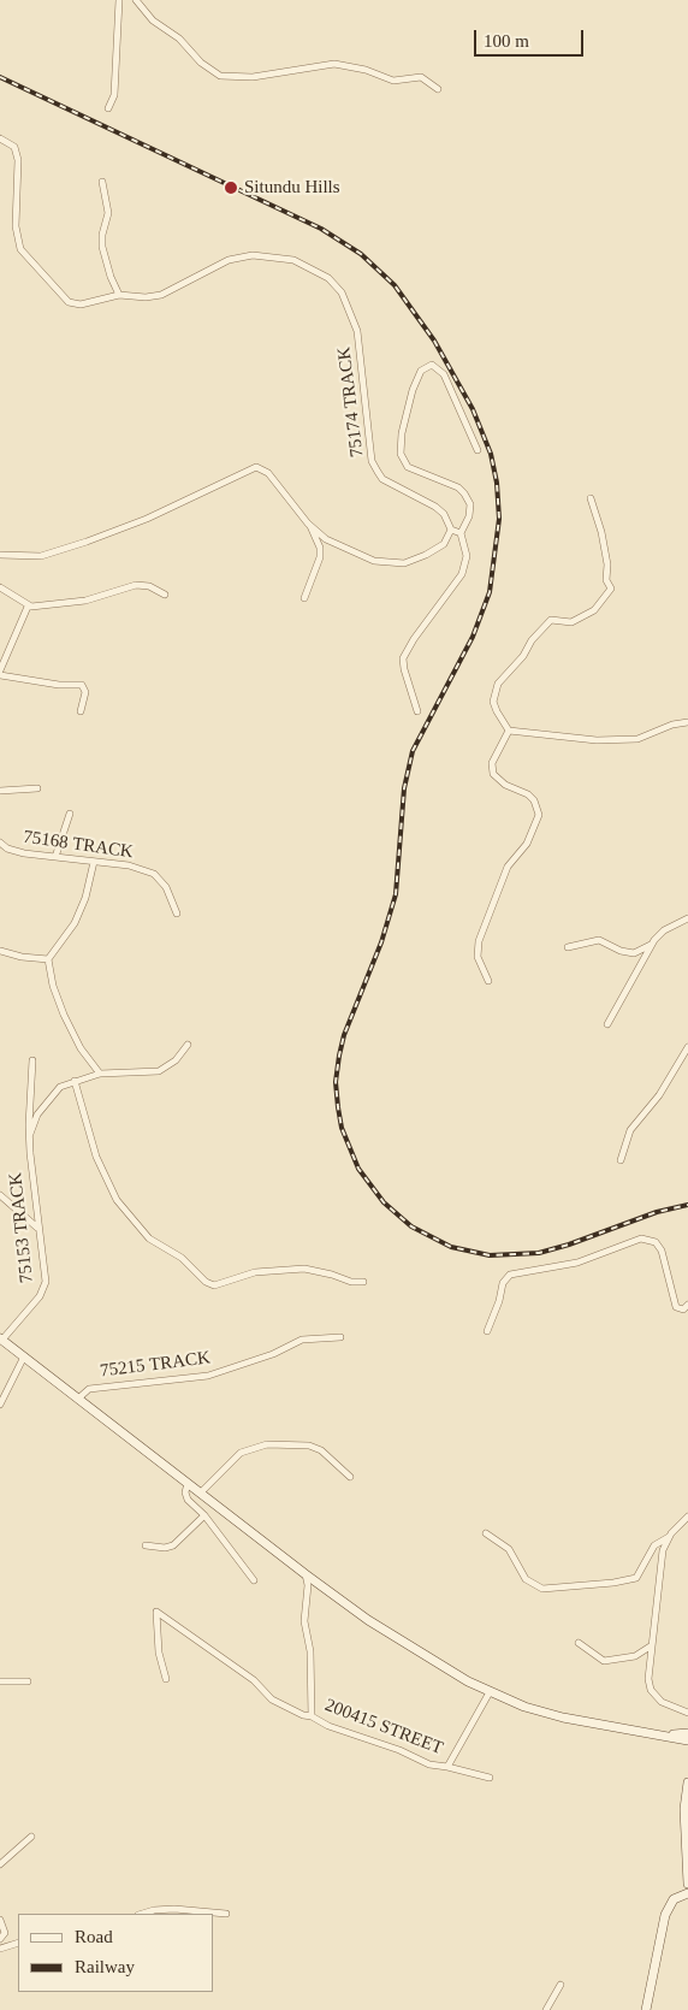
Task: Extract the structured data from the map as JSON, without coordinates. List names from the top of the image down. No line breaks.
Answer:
{"streets":{"street":["75174 TRACK","75168 TRACK","75153 TRACK","75215 TRACK","200415 STREET"]},"places":["Situndu Hills"],"legend":["Road","Railway"],"scale_bar":"100 m"}
